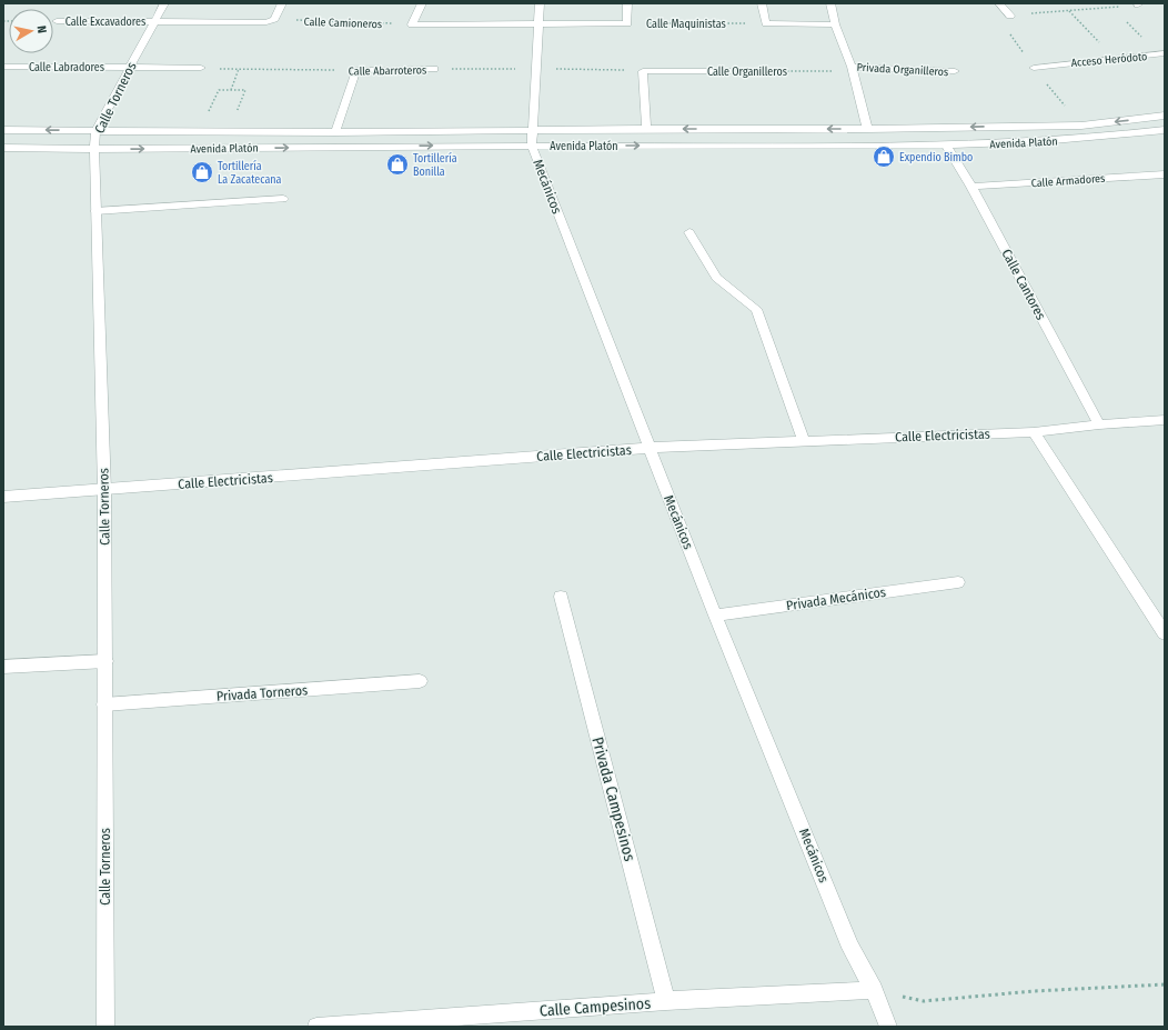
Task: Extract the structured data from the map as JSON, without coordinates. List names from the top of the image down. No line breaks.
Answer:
{"streets":{"street":["Calle Excavadores","Calle Maquinistas","Acceso Heródoto","Calle Labradores","Privada Organilleros","Calle Abarroteros","Calle Organilleros","Calle Torneros","Avenida Platón","Calle Armadores","Mecánicos","Calle Cantores","Calle Electricistas","Privada Mecánicos","Privada Torneros","Privada Campesinos","Calle Campesinos"],"path":["Calle Camioneros"]},"crossings":[["Calle Excavadores","Calle Torneros"],["Calle Maquinistas","Mecánicos"],["Calle Labradores","Calle Torneros"],["Privada Organilleros","Calle Organilleros"],["Calle Abarroteros","Mecánicos"],["Calle Torneros","Avenida Platón"],["Calle Torneros","Calle Electricistas"],["Calle Torneros","Privada Torneros"],["Avenida Platón","Mecánicos"],["Avenida Platón","Calle Cantores"],["Calle Armadores","Calle Cantores"],["Mecánicos","Calle Electricistas"],["Mecánicos","Privada Mecánicos"],["Mecánicos","Calle Campesinos"],["Calle Cantores","Calle Electricistas"],["Privada Campesinos","Calle Campesinos"]],"places":{"shop":["Expendio Bimbo","Tortillería Bonilla","Tortillería La Zacatecana"]},"north":"right"}
